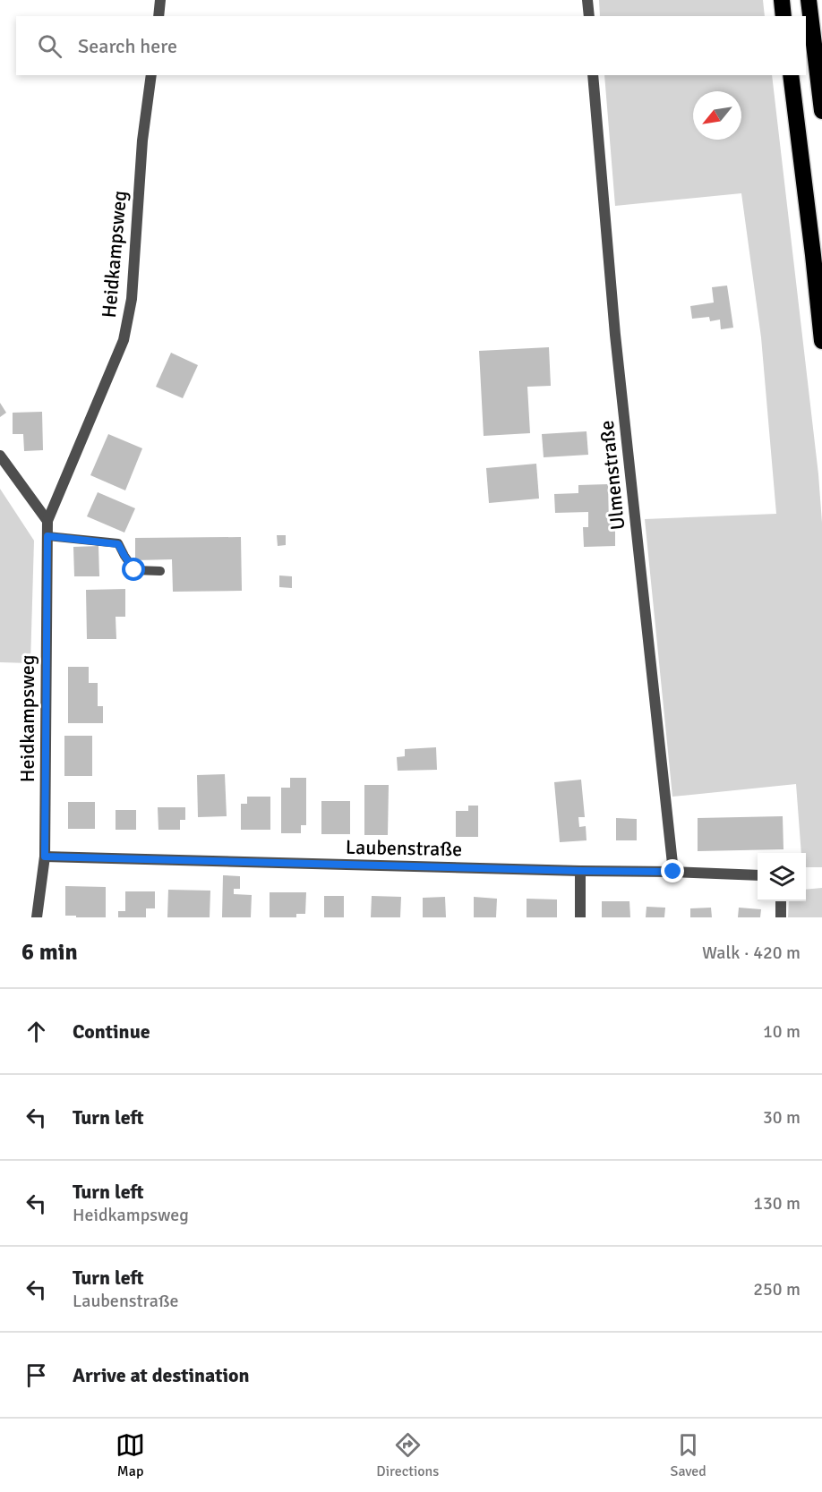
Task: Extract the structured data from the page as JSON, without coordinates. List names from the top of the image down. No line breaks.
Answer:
{"streets":{"street":["Heidkampsweg","Ulmenstraße","Laubenstraße"]},"crossings":[["Heidkampsweg","Laubenstraße"],["Ulmenstraße","Laubenstraße"]],"north":"bottom left","page":{"search":"Search here","heading":["6 min","Walk · 420 m"],"list":[["Continue","10 m"],["Turn left","30 m"],["Turn left","Heidkampsweg","130 m"],["Turn left","Laubenstraße","250 m"],"Arrive at destination"],"nav":["Map","Directions","Saved"]}}
